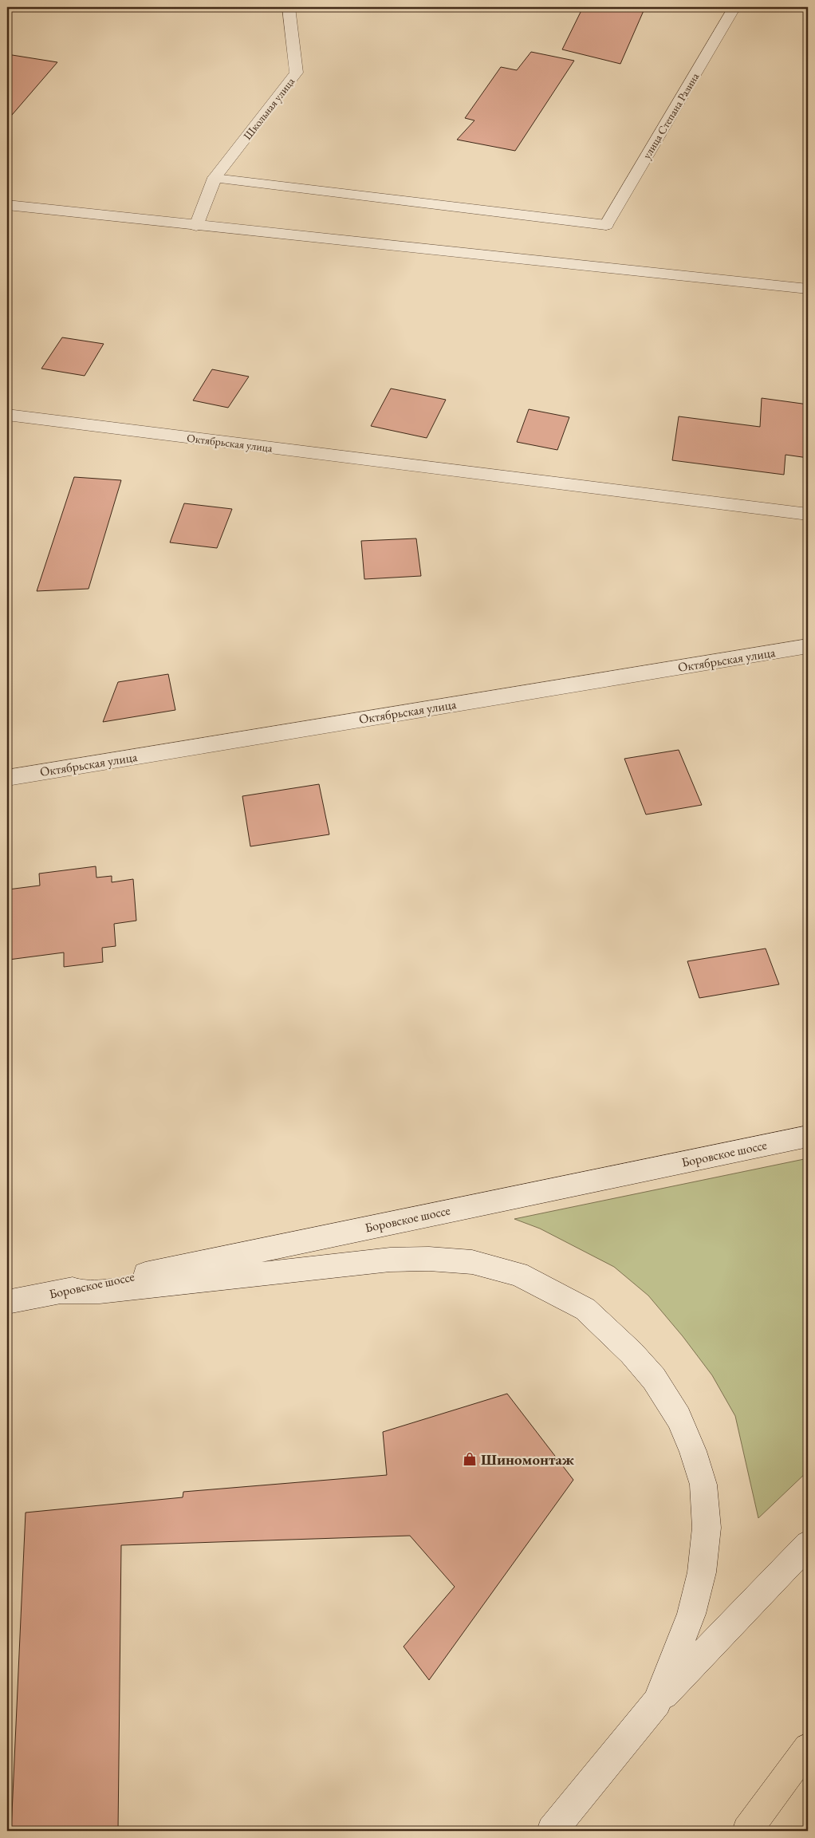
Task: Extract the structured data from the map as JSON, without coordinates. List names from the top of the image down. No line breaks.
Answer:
{"streets":{"street":["Школьная улица","улица Степана Разина","Октябрьская улица","Боровское шоссе"]},"crossings":[["Школьная улица","улица Степана Разина"]],"places":{"shop":["Шиномонтаж"]}}
